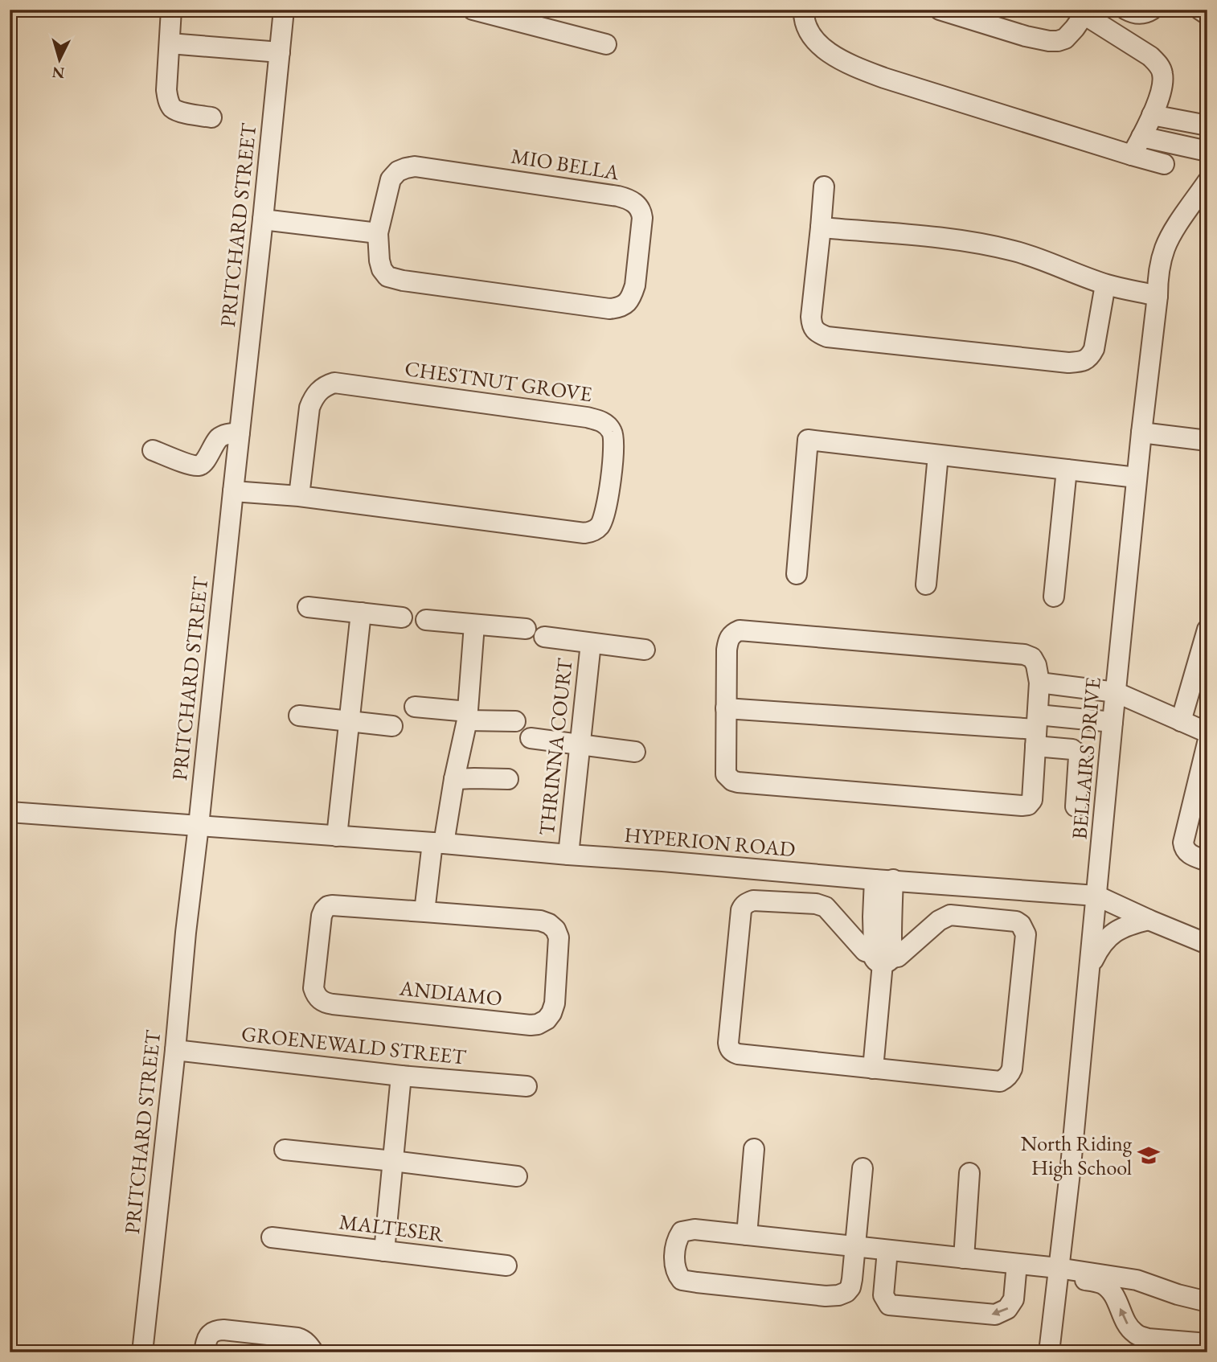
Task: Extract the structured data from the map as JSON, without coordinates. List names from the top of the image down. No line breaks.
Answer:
{"streets":{"street":["MIO BELLA","PRITCHARD STREET","CHESTNUT GROVE","THRINNA COURT","BELLAIRS DRIVE","HYPERION ROAD","ANDIAMO","GROENEWALD STREET","MALTESER"]},"crossings":[["PRITCHARD STREET","CHESTNUT GROVE"],["PRITCHARD STREET","HYPERION ROAD"],["PRITCHARD STREET","GROENEWALD STREET"],["THRINNA COURT","HYPERION ROAD"],["BELLAIRS DRIVE","HYPERION ROAD"]],"places":{"school or university":["North Riding High School"]},"north":"bottom"}
